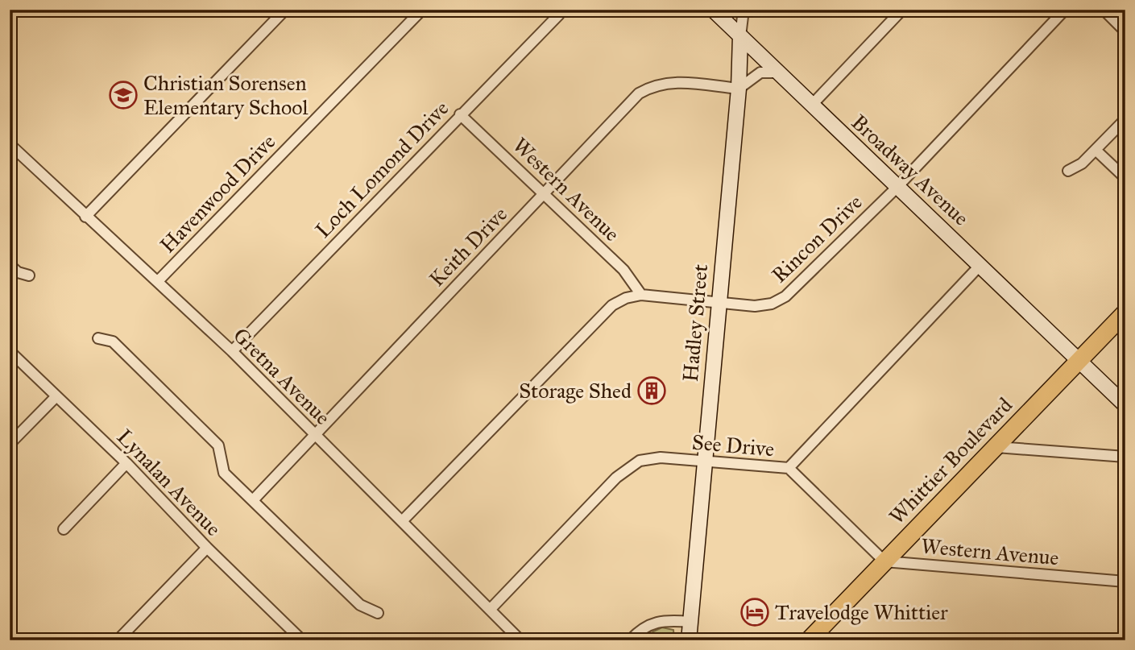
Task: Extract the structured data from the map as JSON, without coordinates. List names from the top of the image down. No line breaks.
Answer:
{"streets":{"main road":["Whittier Boulevard"],"street":["Loch Lomond Drive","Broadway Avenue","Western Avenue","Havenwood Drive","Rincon Drive","Keith Drive","Hadley Street","Gretna Avenue","See Drive","Lynalan Avenue"]},"crossings":[["Loch Lomond Drive","Western Avenue"],["Loch Lomond Drive","Gretna Avenue"],["Broadway Avenue","Rincon Drive"],["Broadway Avenue","Hadley Street"],["Broadway Avenue","See Drive"],["Broadway Avenue","Whittier Boulevard"],["Western Avenue","Rincon Drive"],["Western Avenue","Keith Drive"],["Western Avenue","Whittier Boulevard"],["Havenwood Drive","Gretna Avenue"],["Rincon Drive","Hadley Street"],["Rincon Drive","Gretna Avenue"],["Keith Drive","Hadley Street"],["Keith Drive","Gretna Avenue"],["Hadley Street","See Drive"],["Gretna Avenue","See Drive"]],"places":{"school or university":["Christian Sorensen Elementary School"],"building":["Storage Shed"],"hotel":["Travelodge Whittier"]}}
